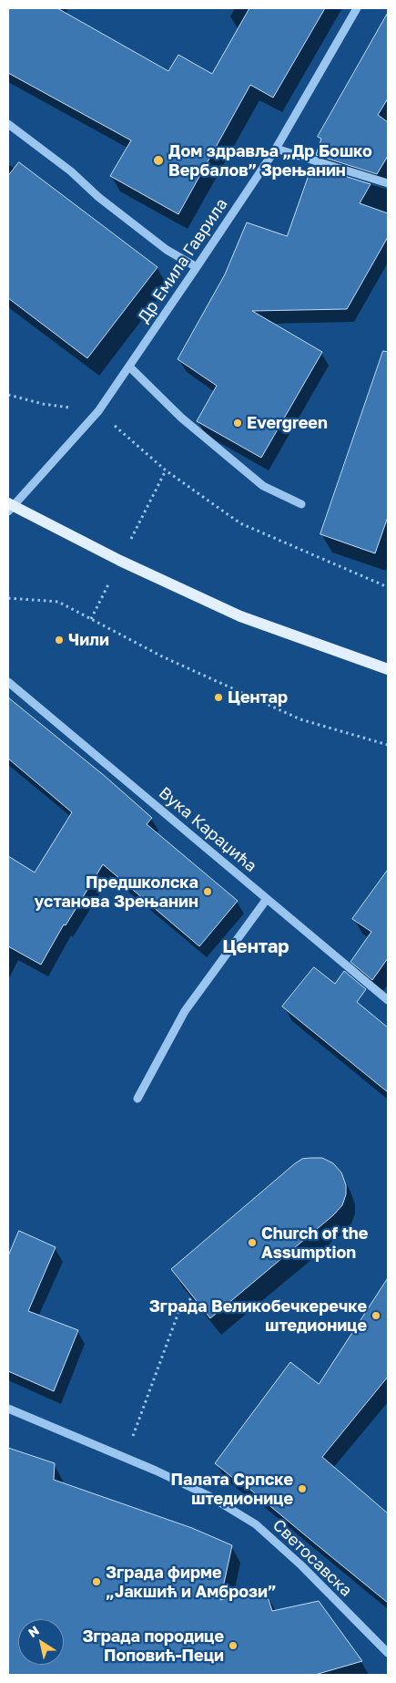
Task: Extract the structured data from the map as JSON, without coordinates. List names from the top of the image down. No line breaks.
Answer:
{"streets":{"street":["Др Емила Гаврила","Вука Караџића","Светосавска"]},"districts":["Центар"],"places":["Дом здравља „Др Бошко Вербалов” Зрењанин","Evergreen","Чили","Центар","Предшколска установа Зрењанин","Church of the Assumption","Зграда Великобечкеречке штедионице","Палата Српске штедионице","Зграда фирме „Јакшић и Амбрози”","Зграда породице Поповић-Пеци"],"north":"top left"}
